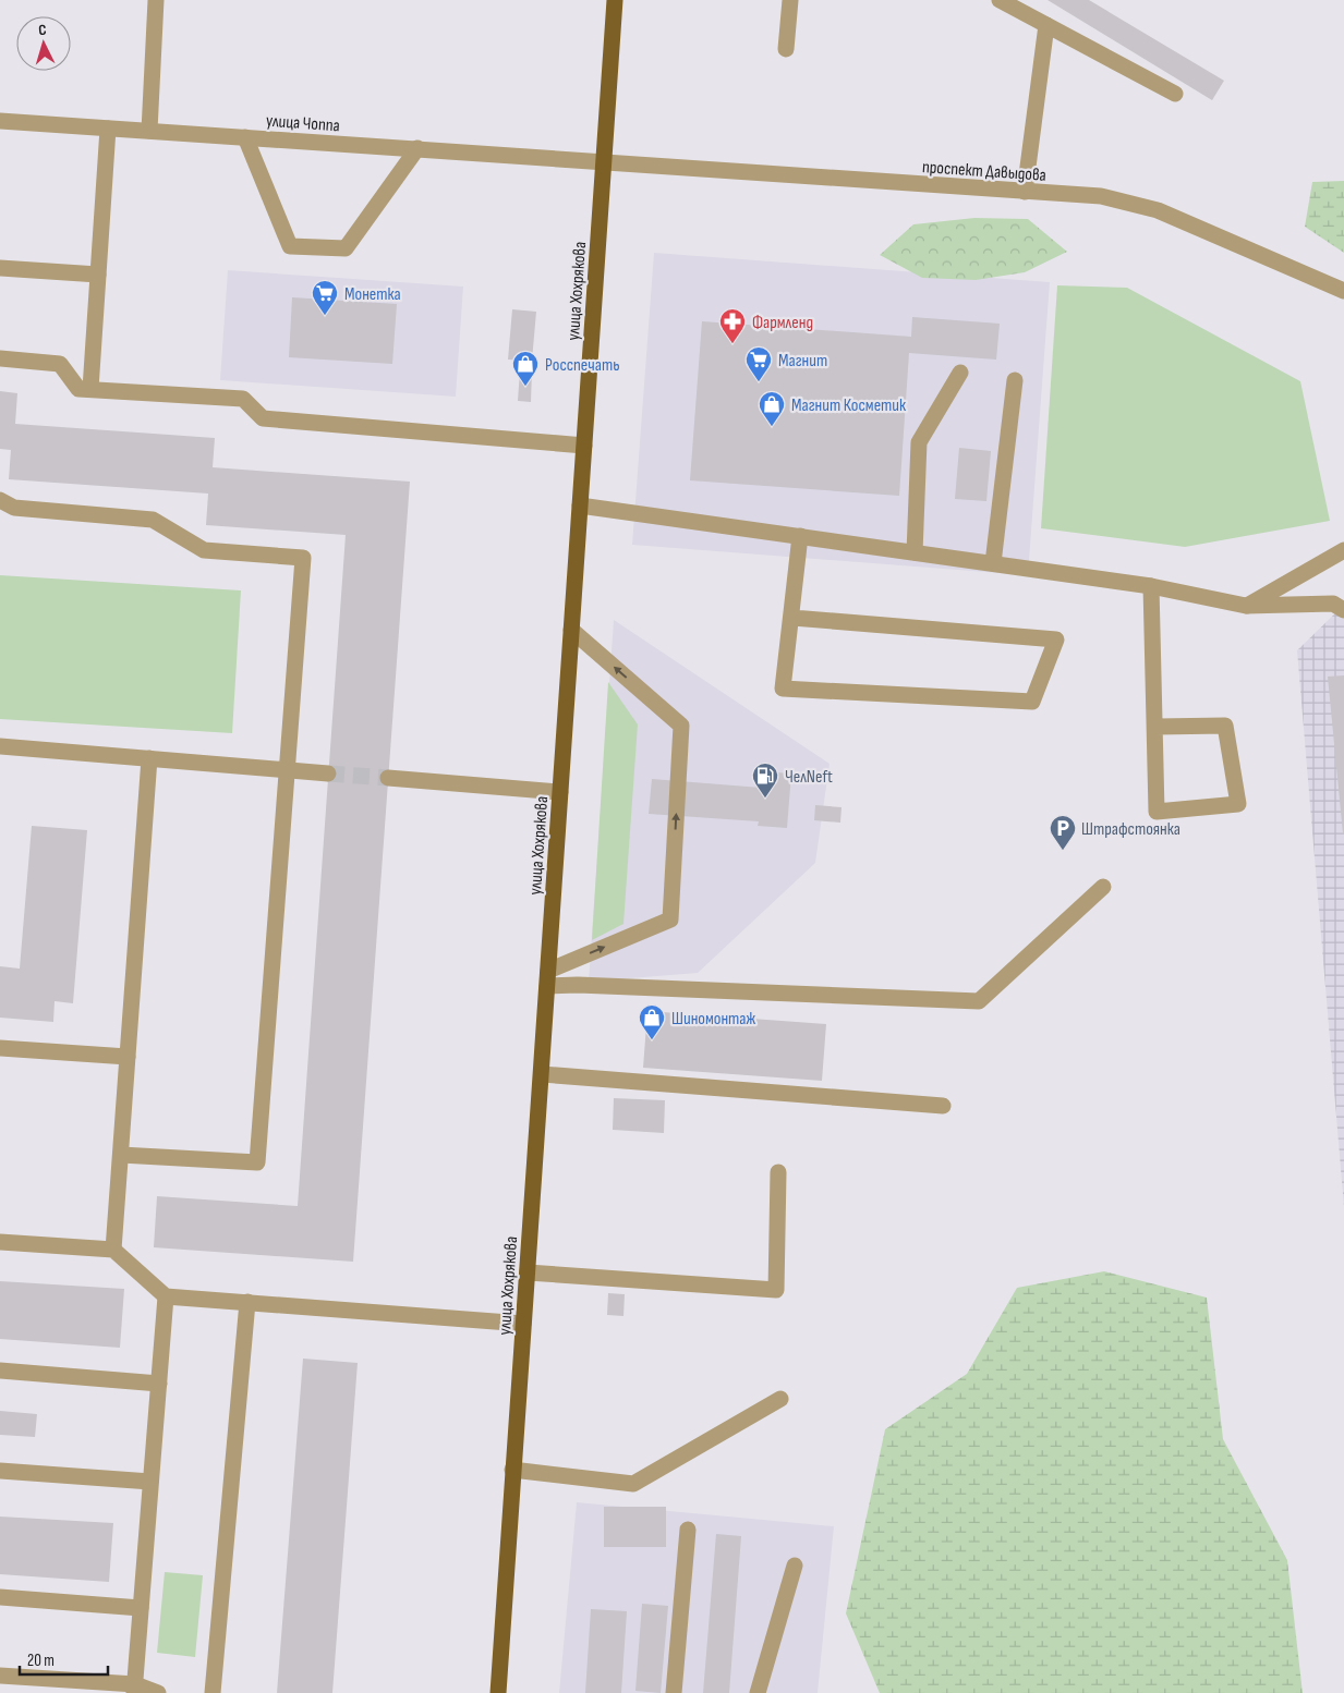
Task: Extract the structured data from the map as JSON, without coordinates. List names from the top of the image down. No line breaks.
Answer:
{"streets":{"main road":["улица Хохрякова"],"street":["улица Чоппа","проспект Давыдова"]},"crossings":[["улица Чоппа","проспект Давыдова"],["улица Чоппа","улица Хохрякова"],["проспект Давыдова","улица Хохрякова"]],"places":{"supermarket":["Монетка","Магнит"],"pharmacy":["Фармленд"],"shop":["Росспечать","Магнит Косметик","Шиномонтаж"],"fuel station":["ЧелNeft"],"parking":["Штрафстоянка"]},"scale_bar":"20 m","north":"top"}
